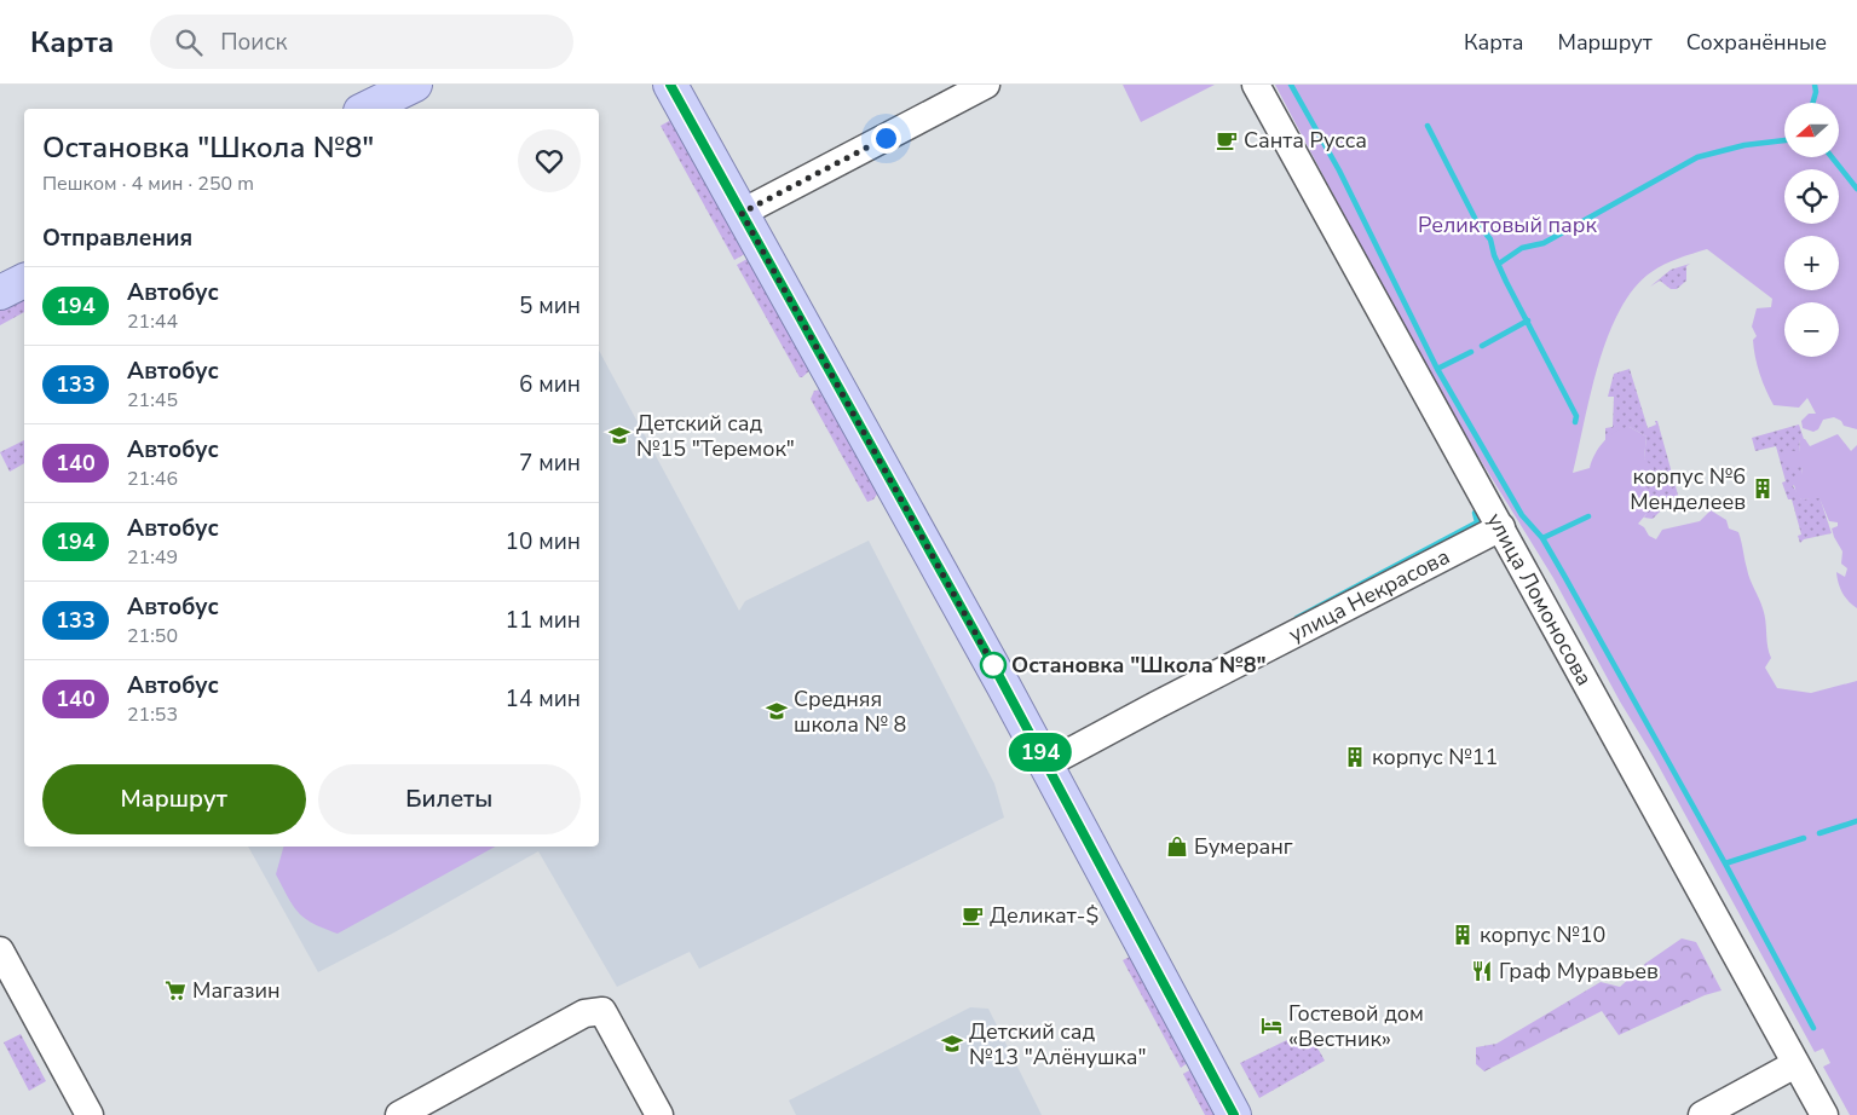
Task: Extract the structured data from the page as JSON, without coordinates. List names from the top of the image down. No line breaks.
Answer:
{"streets":{"street":["улица Некрасова","улица Ломоносова"]},"crossings":[["улица Некрасова","улица Ломоносова"]],"parks":["Реликтовый парк"],"places":{"cafe":["Санта Русса","Деликат-$"],"school or university":["Детский сад №15 \"Теремок\"","Средняя школа № 8","Детский сад №13 \"Алёнушка\""],"building":["корпус №6 Менделеев","корпус №11","корпус №10"],"other":["Остановка \"Школа №8\""],"shop":["Бумеранг"],"restaurant":["Граф Муравьев"],"supermarket":["Магазин"],"hotel":["Гостевой дом «Вестник»"]},"lines":["bus line 194"],"north":"left","page":{"header":"Карта","search":"Поиск","nav":["Карта","Маршрут","Сохранённые"],"on_map":"194","map_buttons":["+","−"],"heading":[["Остановка \"Школа №8\"","Пешком · 4 мин · 250 m"],"Отправления"],"list":[{"mark":"194","name":"Автобус","note":"21:44","value":"5 мин"},{"mark":"133","name":"Автобус","note":"21:45","value":"6 мин"},{"mark":"140","name":"Автобус","note":"21:46","value":"7 мин"},{"mark":"194","name":"Автобус","note":"21:49","value":"10 мин"},{"mark":"133","name":"Автобус","note":"21:50","value":"11 мин"},{"mark":"140","name":"Автобус","note":"21:53","value":"14 мин"}],"buttons":["Маршрут","Билеты"]}}
